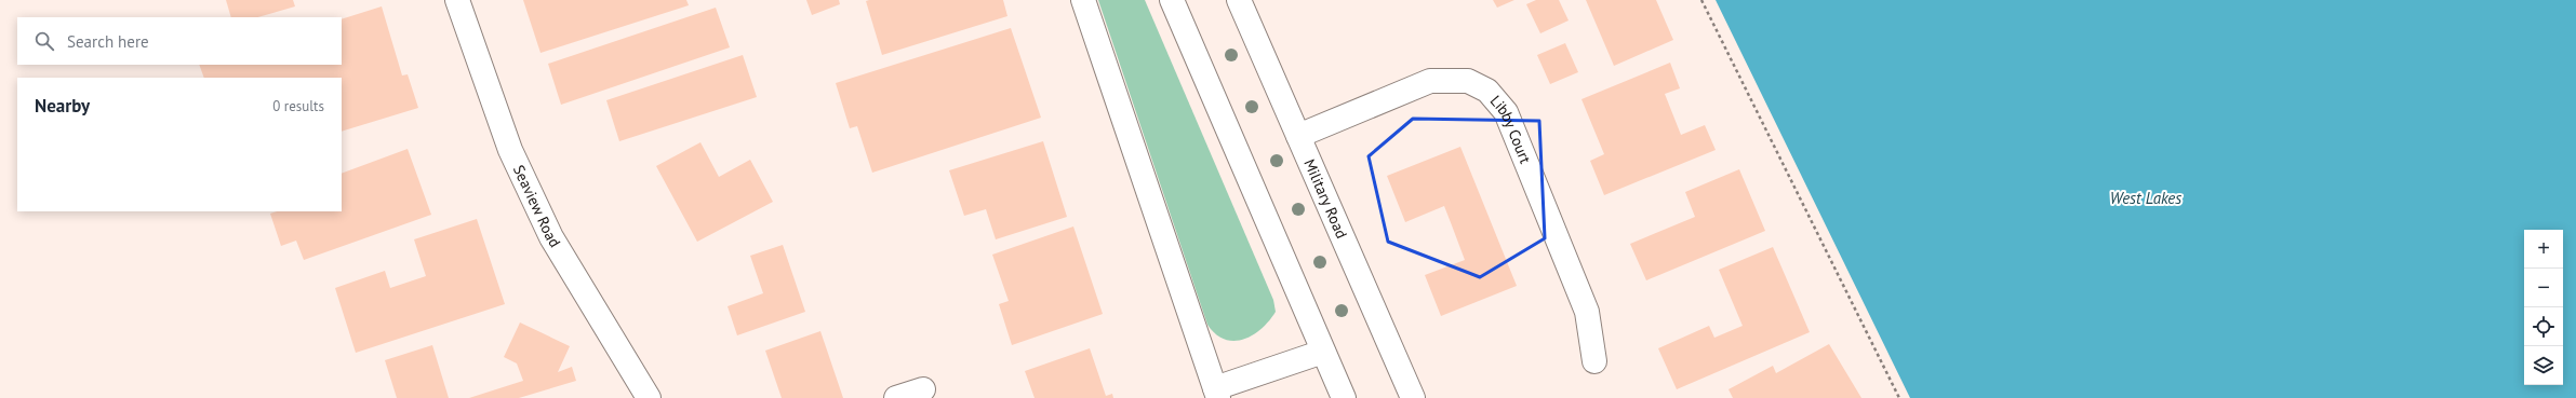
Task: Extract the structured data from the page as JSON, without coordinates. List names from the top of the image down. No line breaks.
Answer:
{"streets":{"street":["Libby Court","Military Road","Seaview Road"]},"crossings":[["Libby Court","Military Road"]],"water":["West Lakes"],"page":{"search":"Search here","heading":["Nearby","0 results"],"map_buttons":["+","−"]}}
